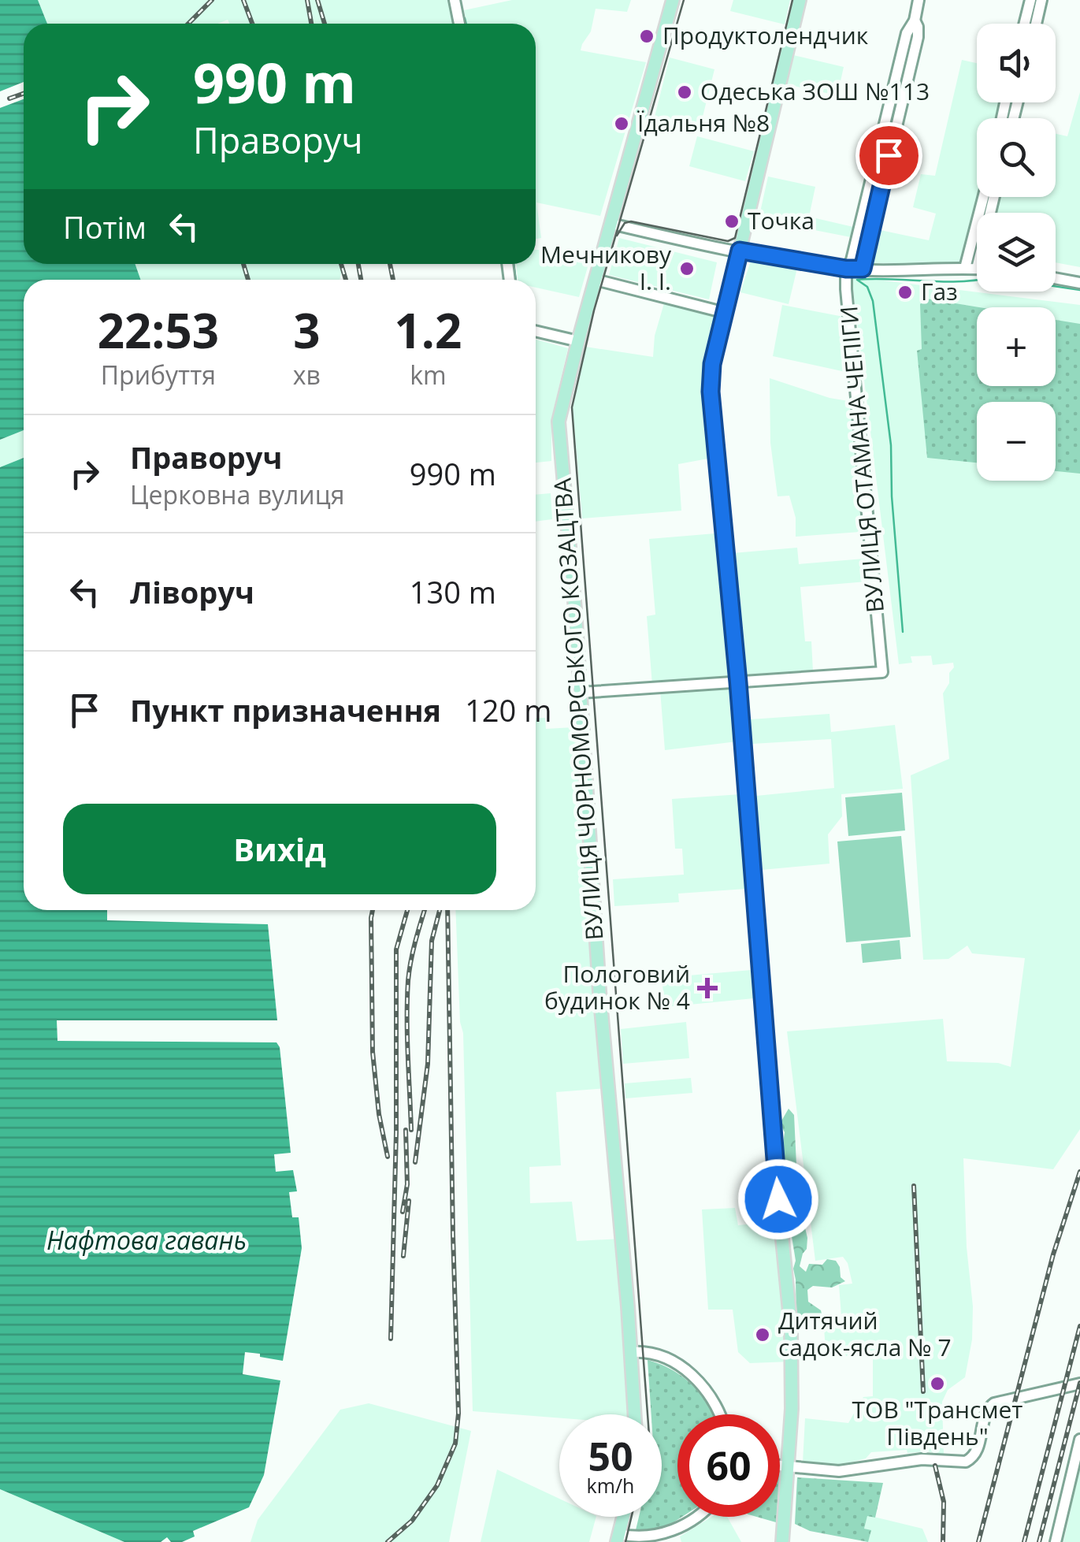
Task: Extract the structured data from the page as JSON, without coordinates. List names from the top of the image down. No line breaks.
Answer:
{"streets":{"main road":["ВУЛИЦЯ ЧОРНОМОРСЬКОГО КОЗАЦТВА"],"street":["ВУЛИЦЯ ОТАМАНА ЧЕПІГИ"]},"water":["Нафтова гавань"],"places":{"other":["Продуктолендчик","Одеська ЗОШ №113","Їдальня №8","Точка","Мечникову І. І.","Газ","Дитячий садок-ясла № 7","ТОВ \"Трансмет Південь\""],"health":["Пологовий будинок № 4"]},"page":{"map_buttons":["+","−"],"turn":["990 m","Праворуч"],"then":"Потім","eta":["22:53","Прибуття","3","хв","1.2","km"],"list":[{"name":"Праворуч","note":"Церковна вулиця","value":"990 m"},{"name":"Ліворуч","value":"130 m"},{"name":"Пункт призначення","value":"120 m"}],"buttons":"Вихід","speed":"50 km/h","limit":"60"}}
